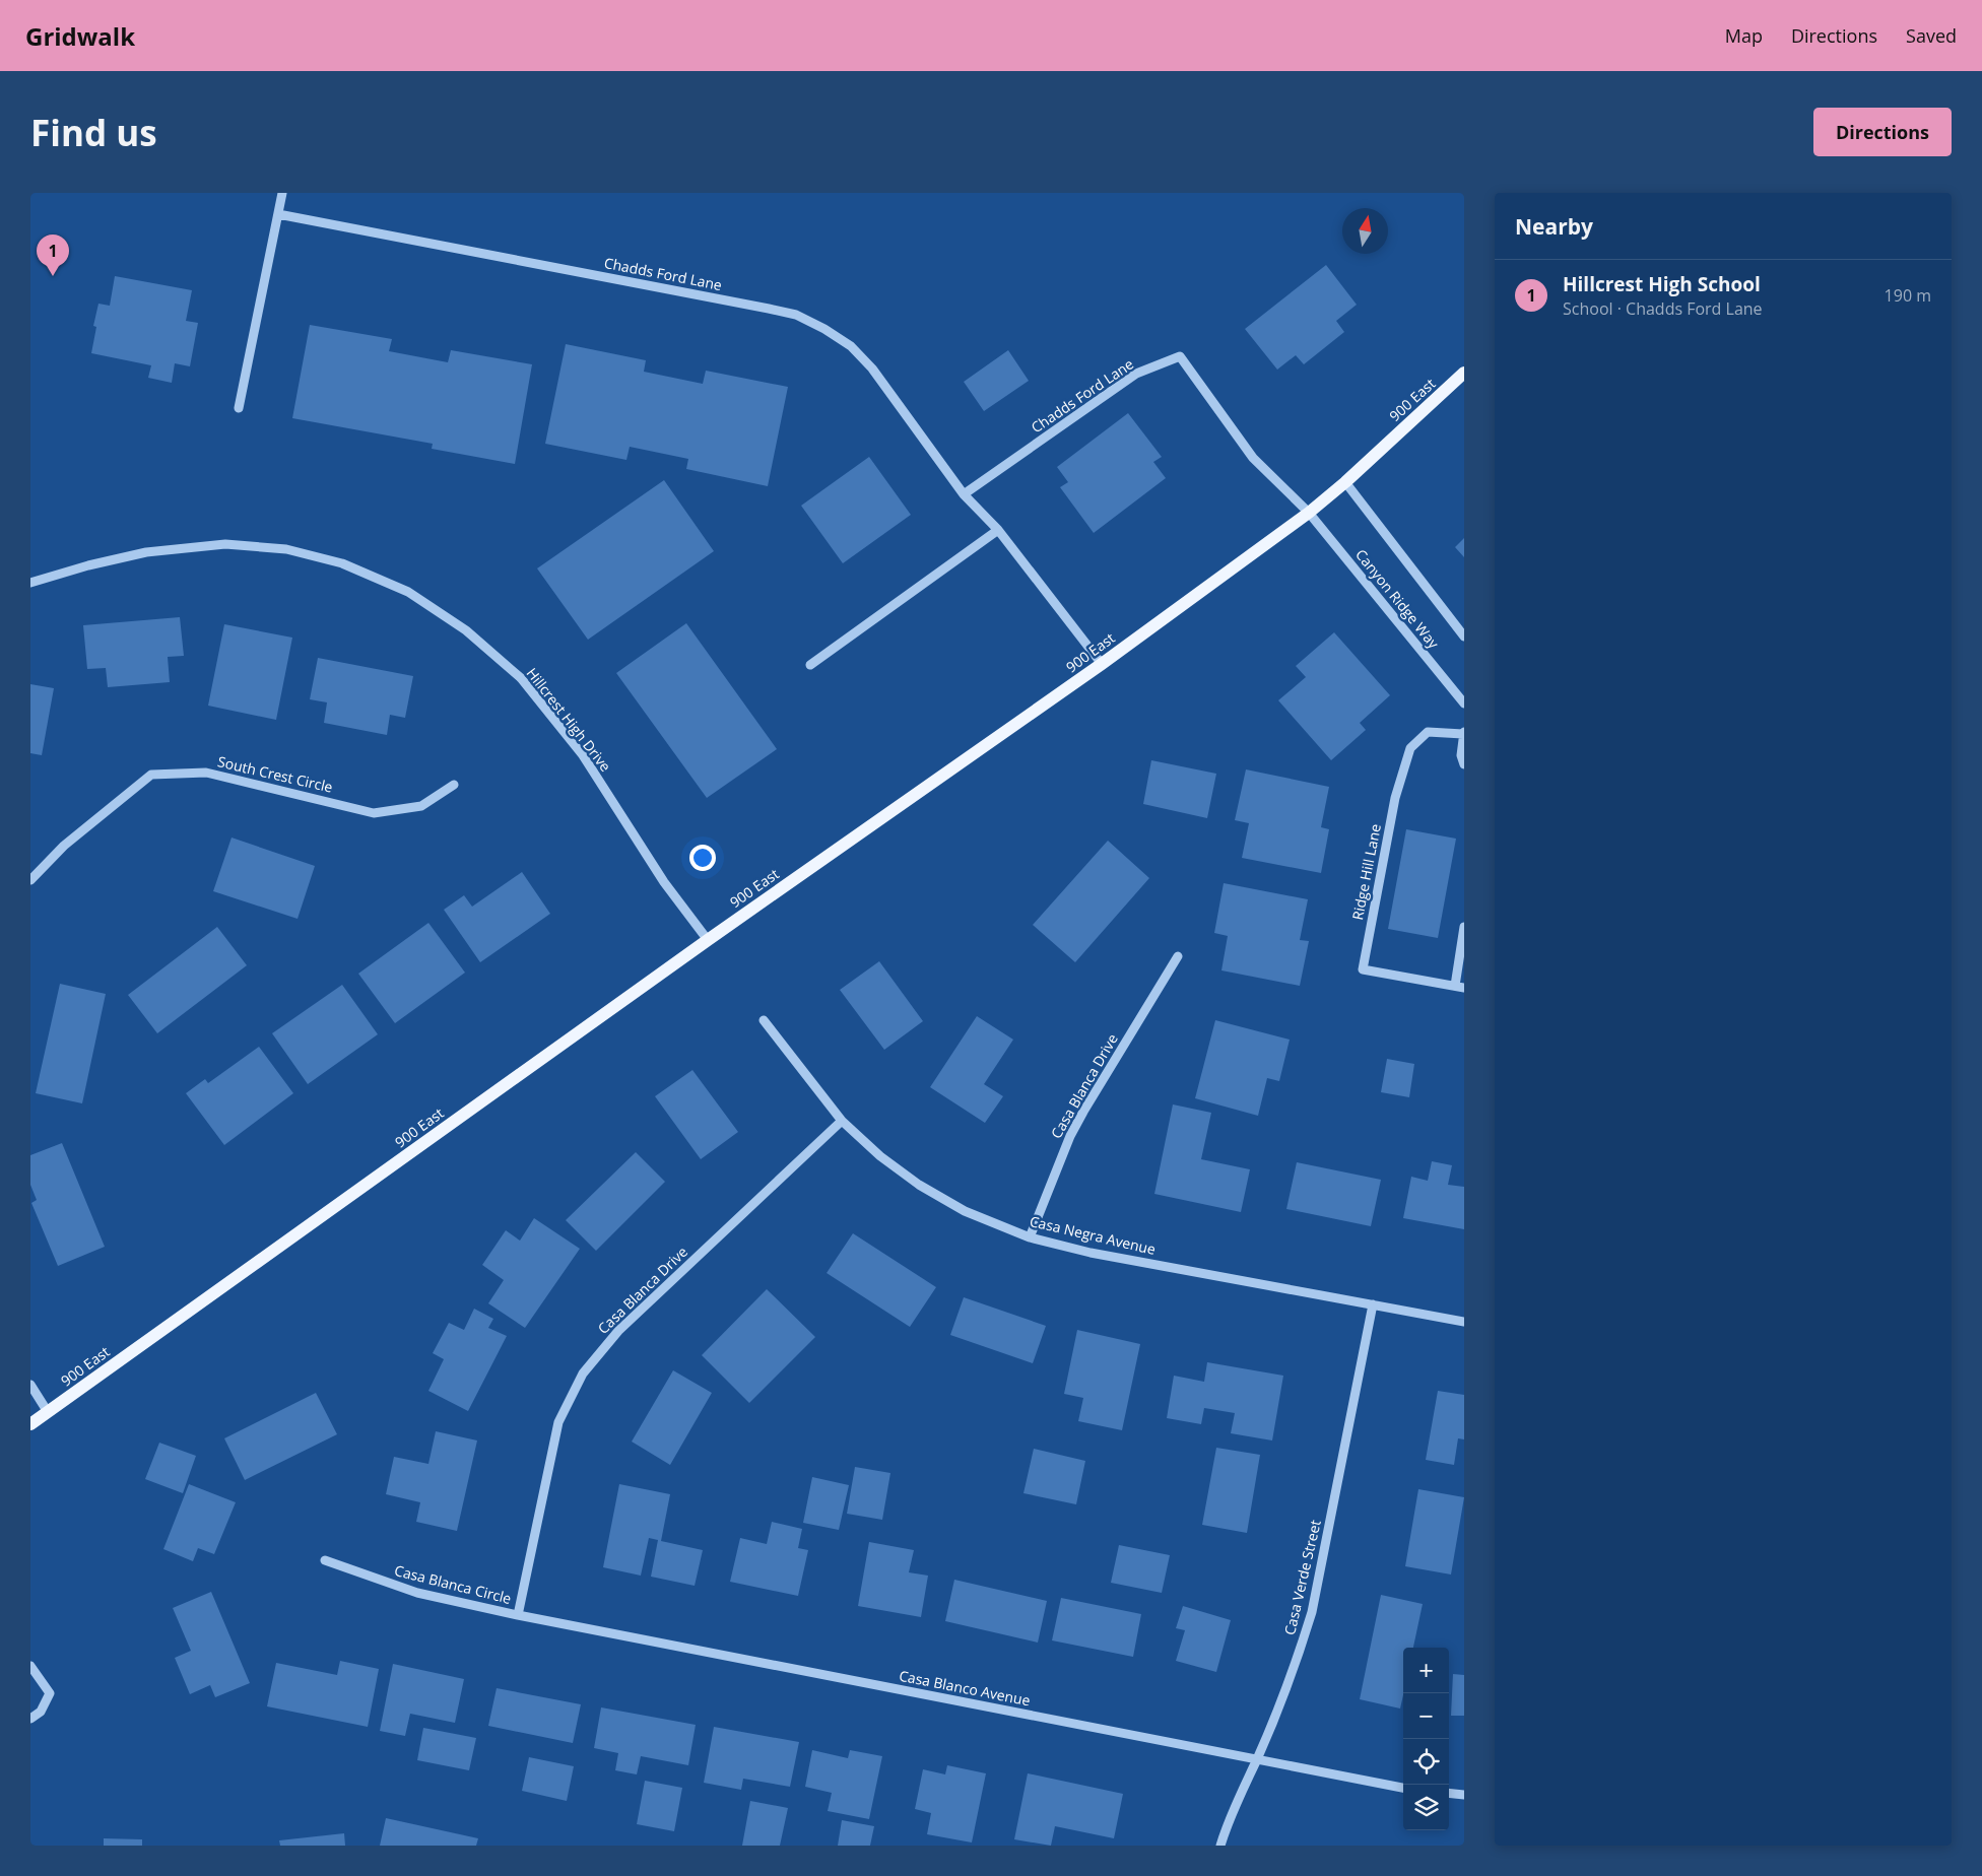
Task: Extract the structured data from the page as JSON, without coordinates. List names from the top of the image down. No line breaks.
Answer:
{"streets":{"main road":["900 East"],"street":["Chadds Ford Lane","Canyon Ridge Way","Hillcrest High Drive","South Crest Circle","Ridge Hill Lane","Casa Blanca Drive","Casa Negra Avenue","Casa Verde Street","Casa Blanca Circle","Casa Blanco Avenue"]},"crossings":[["Chadds Ford Lane","900 East"],["Chadds Ford Lane","Canyon Ridge Way"],["900 East","Canyon Ridge Way"],["900 East","Hillcrest High Drive"],["Casa Blanca Drive","Casa Negra Avenue"],["Casa Blanca Drive","Casa Blanca Circle"],["Casa Blanca Drive","Casa Blanco Avenue"],["Casa Negra Avenue","Casa Verde Street"],["Casa Verde Street","Casa Blanco Avenue"],["Casa Blanca Circle","Casa Blanco Avenue"]],"north":"top","page":{"header":"Gridwalk","nav":["Map","Directions","Saved"],"buttons":"Directions","title":"Find us","heading":"Nearby","pins":"1","list":[{"mark":"1","name":"Hillcrest High School","note":"School · Chadds Ford Lane","value":"190 m"}],"map_buttons":["+","−"]}}
